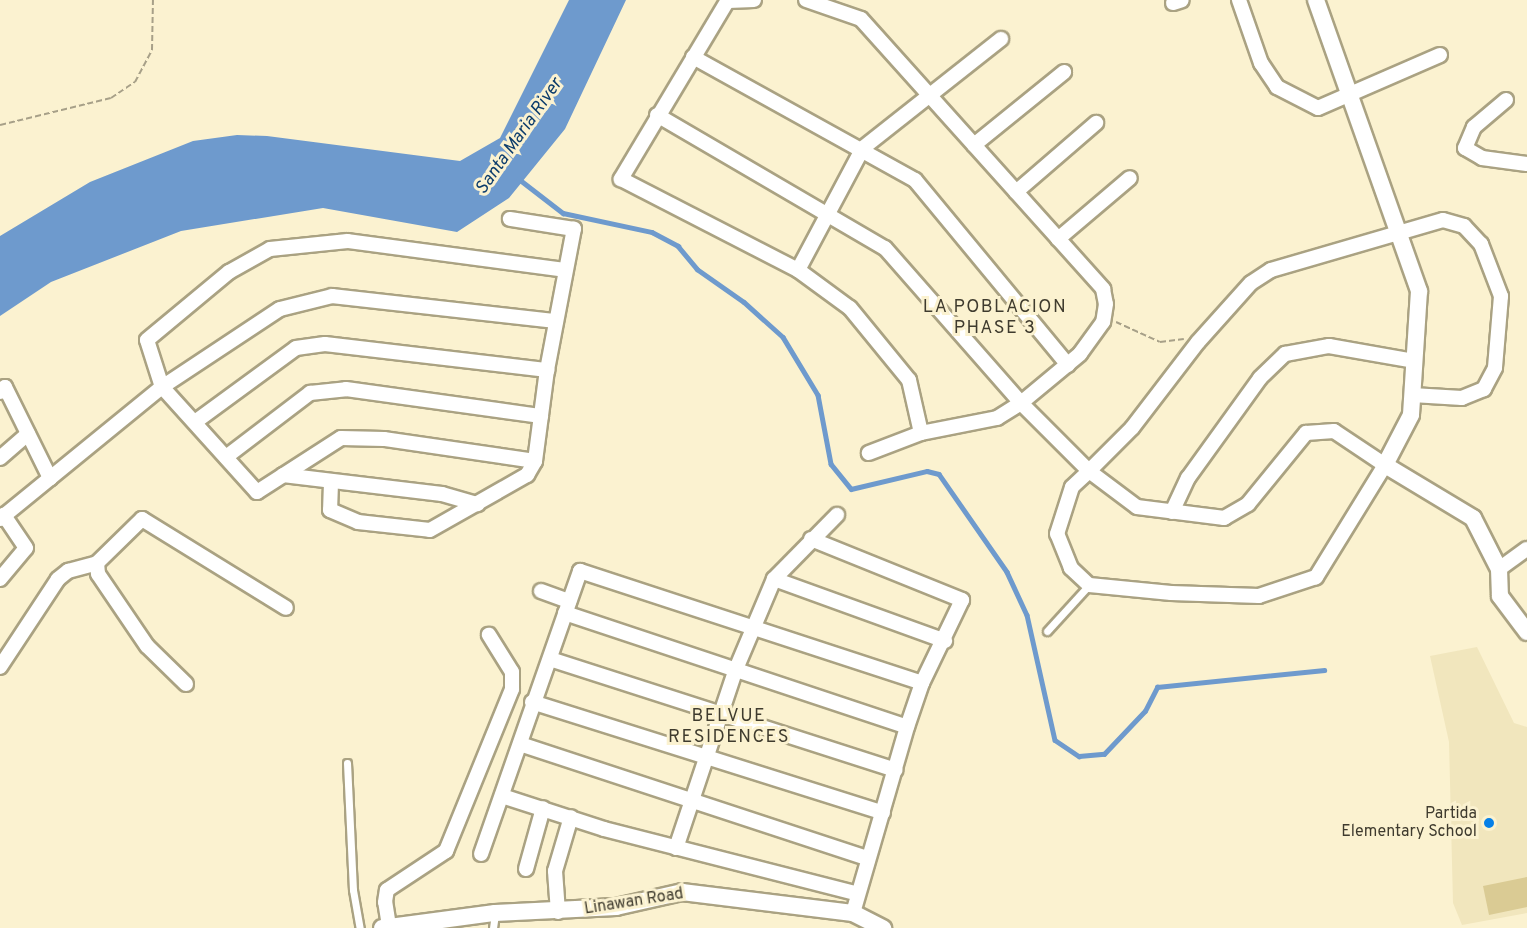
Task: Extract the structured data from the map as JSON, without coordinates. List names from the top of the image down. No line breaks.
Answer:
{"streets":{"street":["Linawan Road"]},"districts":["LA POBLACION PHASE 3","BELVUE RESIDENCES"],"water":["Santa Maria River"],"places":["Partida Elementary School"]}
